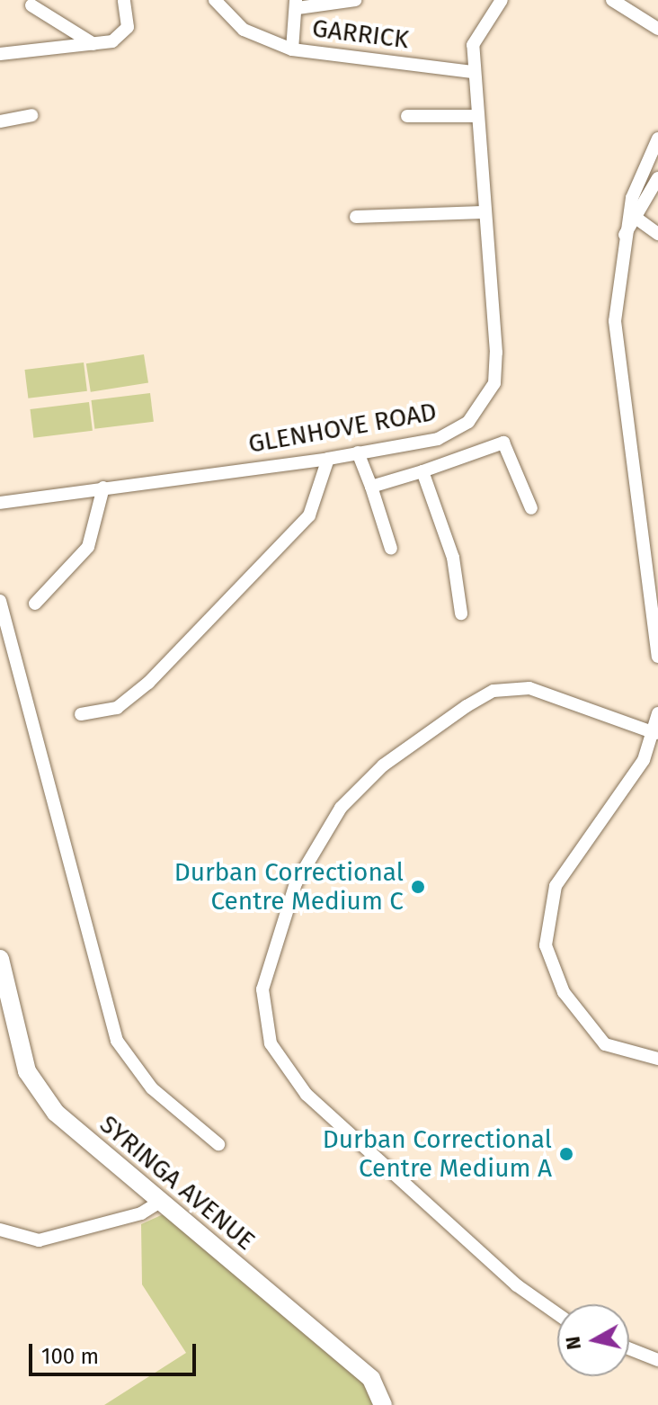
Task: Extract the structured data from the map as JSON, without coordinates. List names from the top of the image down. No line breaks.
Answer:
{"streets":{"street":["GARRICK","GLENHOVE ROAD","SYRINGA AVENUE"]},"crossings":[["GARRICK","GLENHOVE ROAD"]],"places":["Durban Correctional Centre Medium C","Durban Correctional Centre Medium A"],"scale_bar":"100 m","north":"left"}
